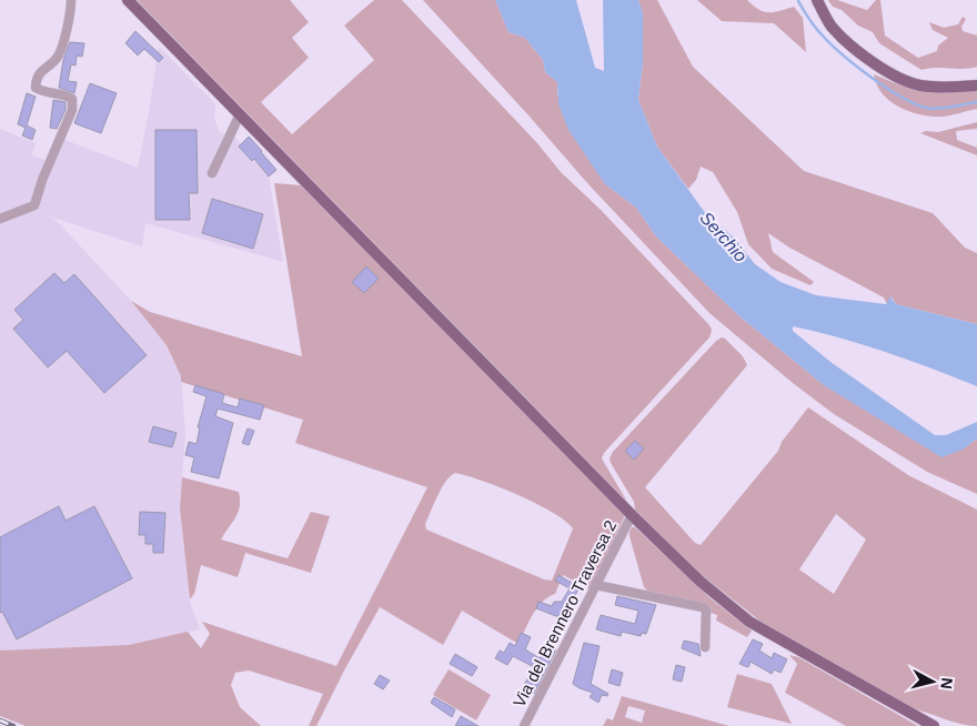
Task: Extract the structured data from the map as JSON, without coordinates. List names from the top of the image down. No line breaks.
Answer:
{"streets":{"street":["Via del Brennero Traversa 2"]},"water":["Serchio"],"north":"right"}
